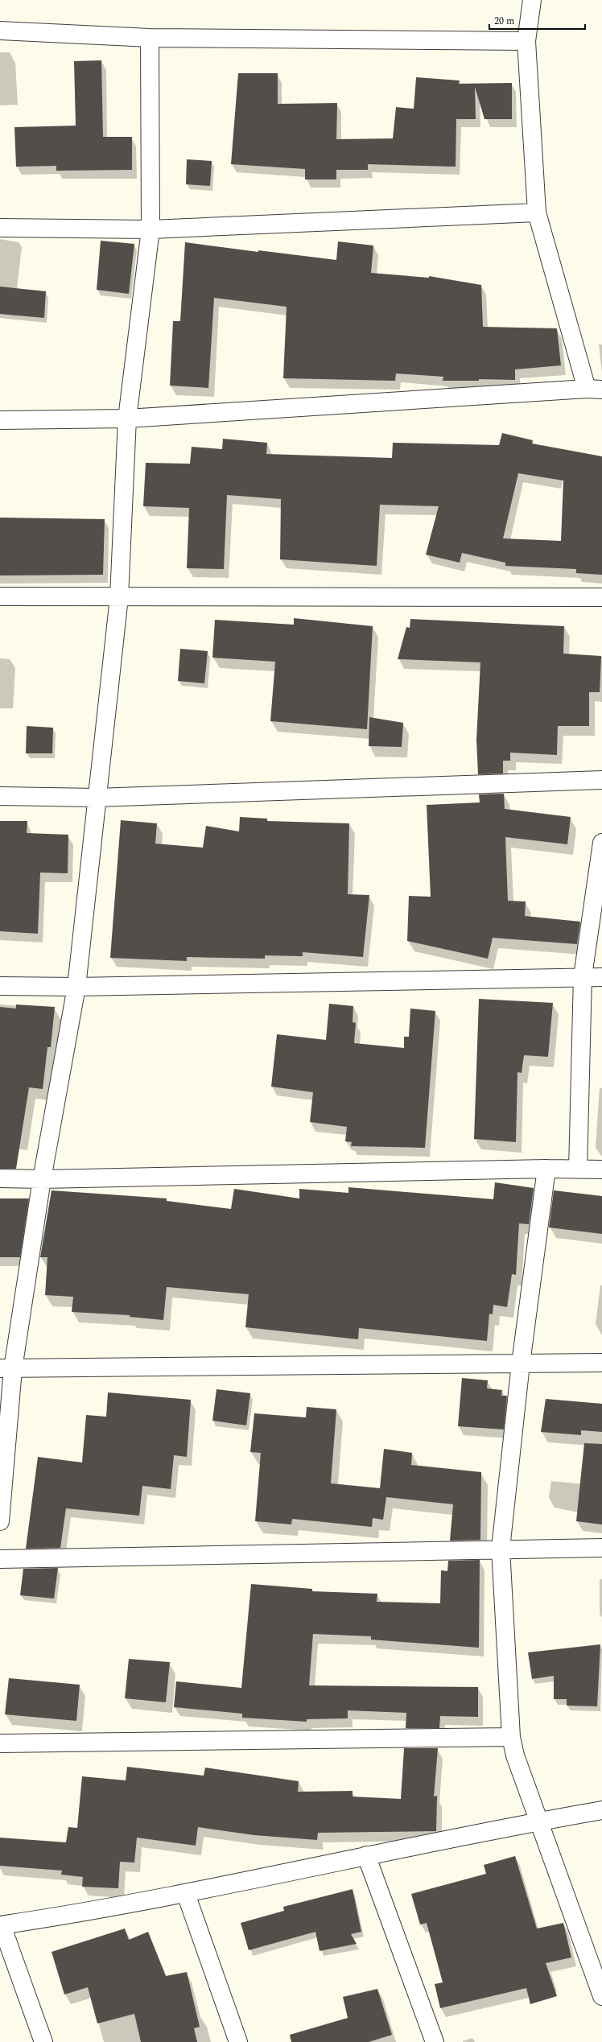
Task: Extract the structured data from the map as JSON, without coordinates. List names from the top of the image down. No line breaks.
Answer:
{"scale_bar":"20 m"}
